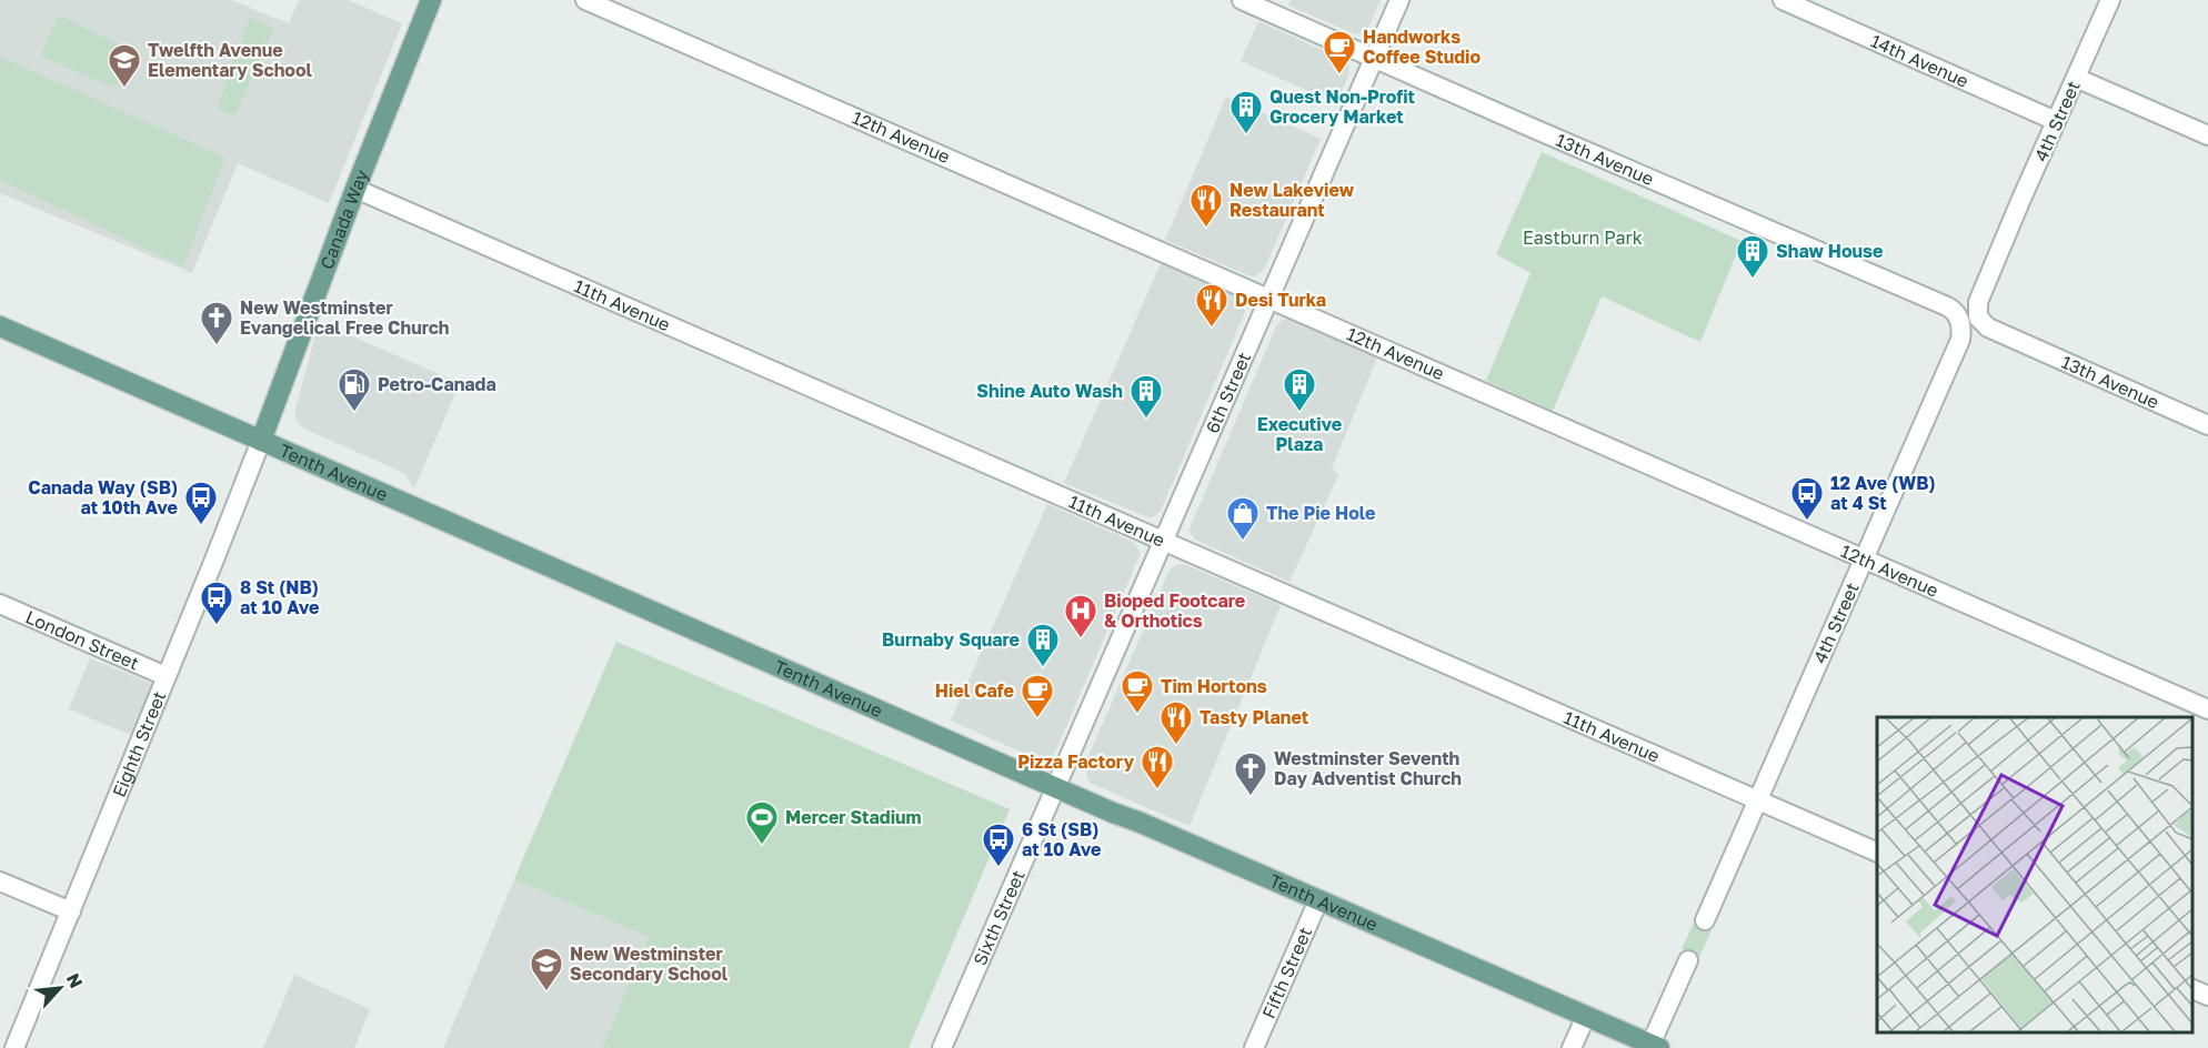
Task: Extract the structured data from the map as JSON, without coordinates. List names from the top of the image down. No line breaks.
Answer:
{"streets":{"main road":["Canada Way","Tenth Avenue"],"street":["14th Avenue","4th Street","12th Avenue","13th Avenue","11th Avenue","6th Street","London Street","Eighth Street","Sixth Street","Fifth Street"]},"crossings":[["14th Avenue","4th Street"],["4th Street","12th Avenue"],["4th Street","13th Avenue"],["4th Street","11th Avenue"],["12th Avenue","6th Street"],["13th Avenue","6th Street"],["Canada Way","11th Avenue"],["Canada Way","Tenth Avenue"],["Canada Way","Eighth Street"],["11th Avenue","6th Street"],["6th Street","Tenth Avenue"],["6th Street","Sixth Street"],["Tenth Avenue","Eighth Street"],["Tenth Avenue","Sixth Street"],["Tenth Avenue","Fifth Street"],["London Street","Eighth Street"]],"parks":["Eastburn Park"],"places":{"cafe":["Handworks Coffee Studio","Tim Hortons","Hiel Cafe"],"school or university":["Twelfth Avenue Elementary School","New Westminster Secondary School"],"building":["Quest Non-Profit Grocery Market","Shaw House","Executive Plaza","Shine Auto Wash","Burnaby Square"],"restaurant":["New Lakeview Restaurant","Desi Turka","Tasty Planet","Pizza Factory"],"church":["New Westminster Evangelical Free Church","Westminster Seventh Day Adventist Church"],"fuel station":["Petro-Canada"],"bus stop":["12 Ave (WB) at 4 St","Canada Way (SB) at 10th Ave","8 St (NB) at 10 Ave","6 St (SB) at 10 Ave"],"shop":["The Pie Hole"],"hospital":["Bioped Footcare & Orthotics"],"sports":["Mercer Stadium"]},"north":"top right"}
